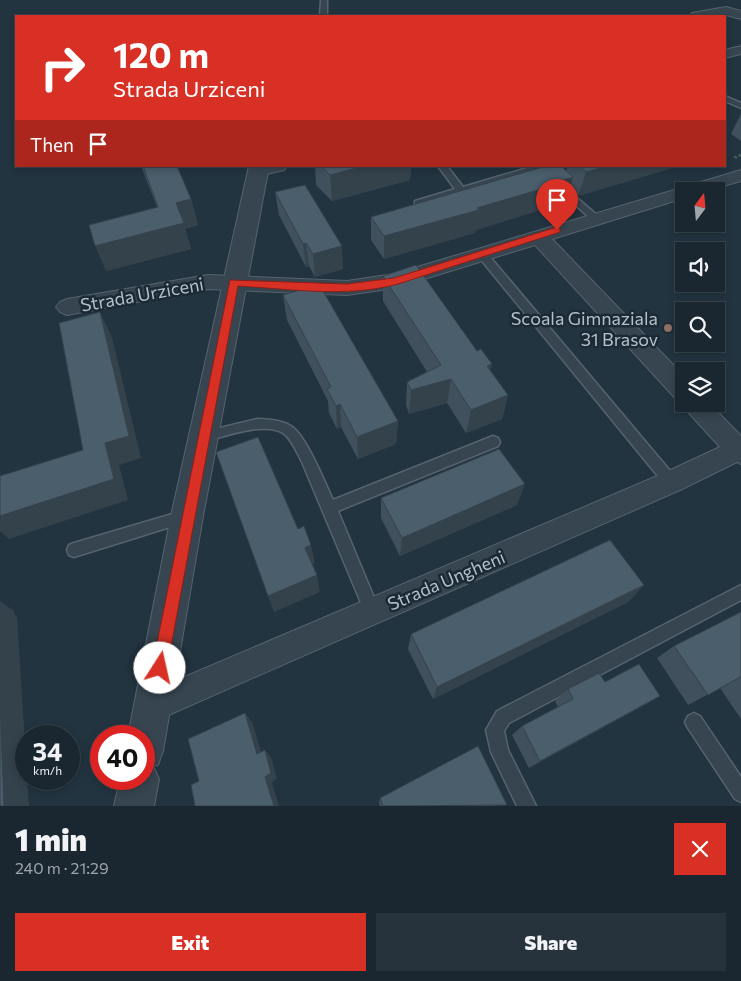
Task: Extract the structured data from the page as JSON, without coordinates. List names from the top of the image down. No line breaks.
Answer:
{"streets":{"street":["Strada Urziceni","Strada Ungheni"]},"places":["Scoala Gimnaziala 31 Brasov"],"north":"top","page":{"turn":["120 m","Strada Urziceni"],"then":"Then","speed":"34 km/h","limit":"40","heading":["1 min","240 m · 21:29"],"buttons":["Exit","Share"]}}
